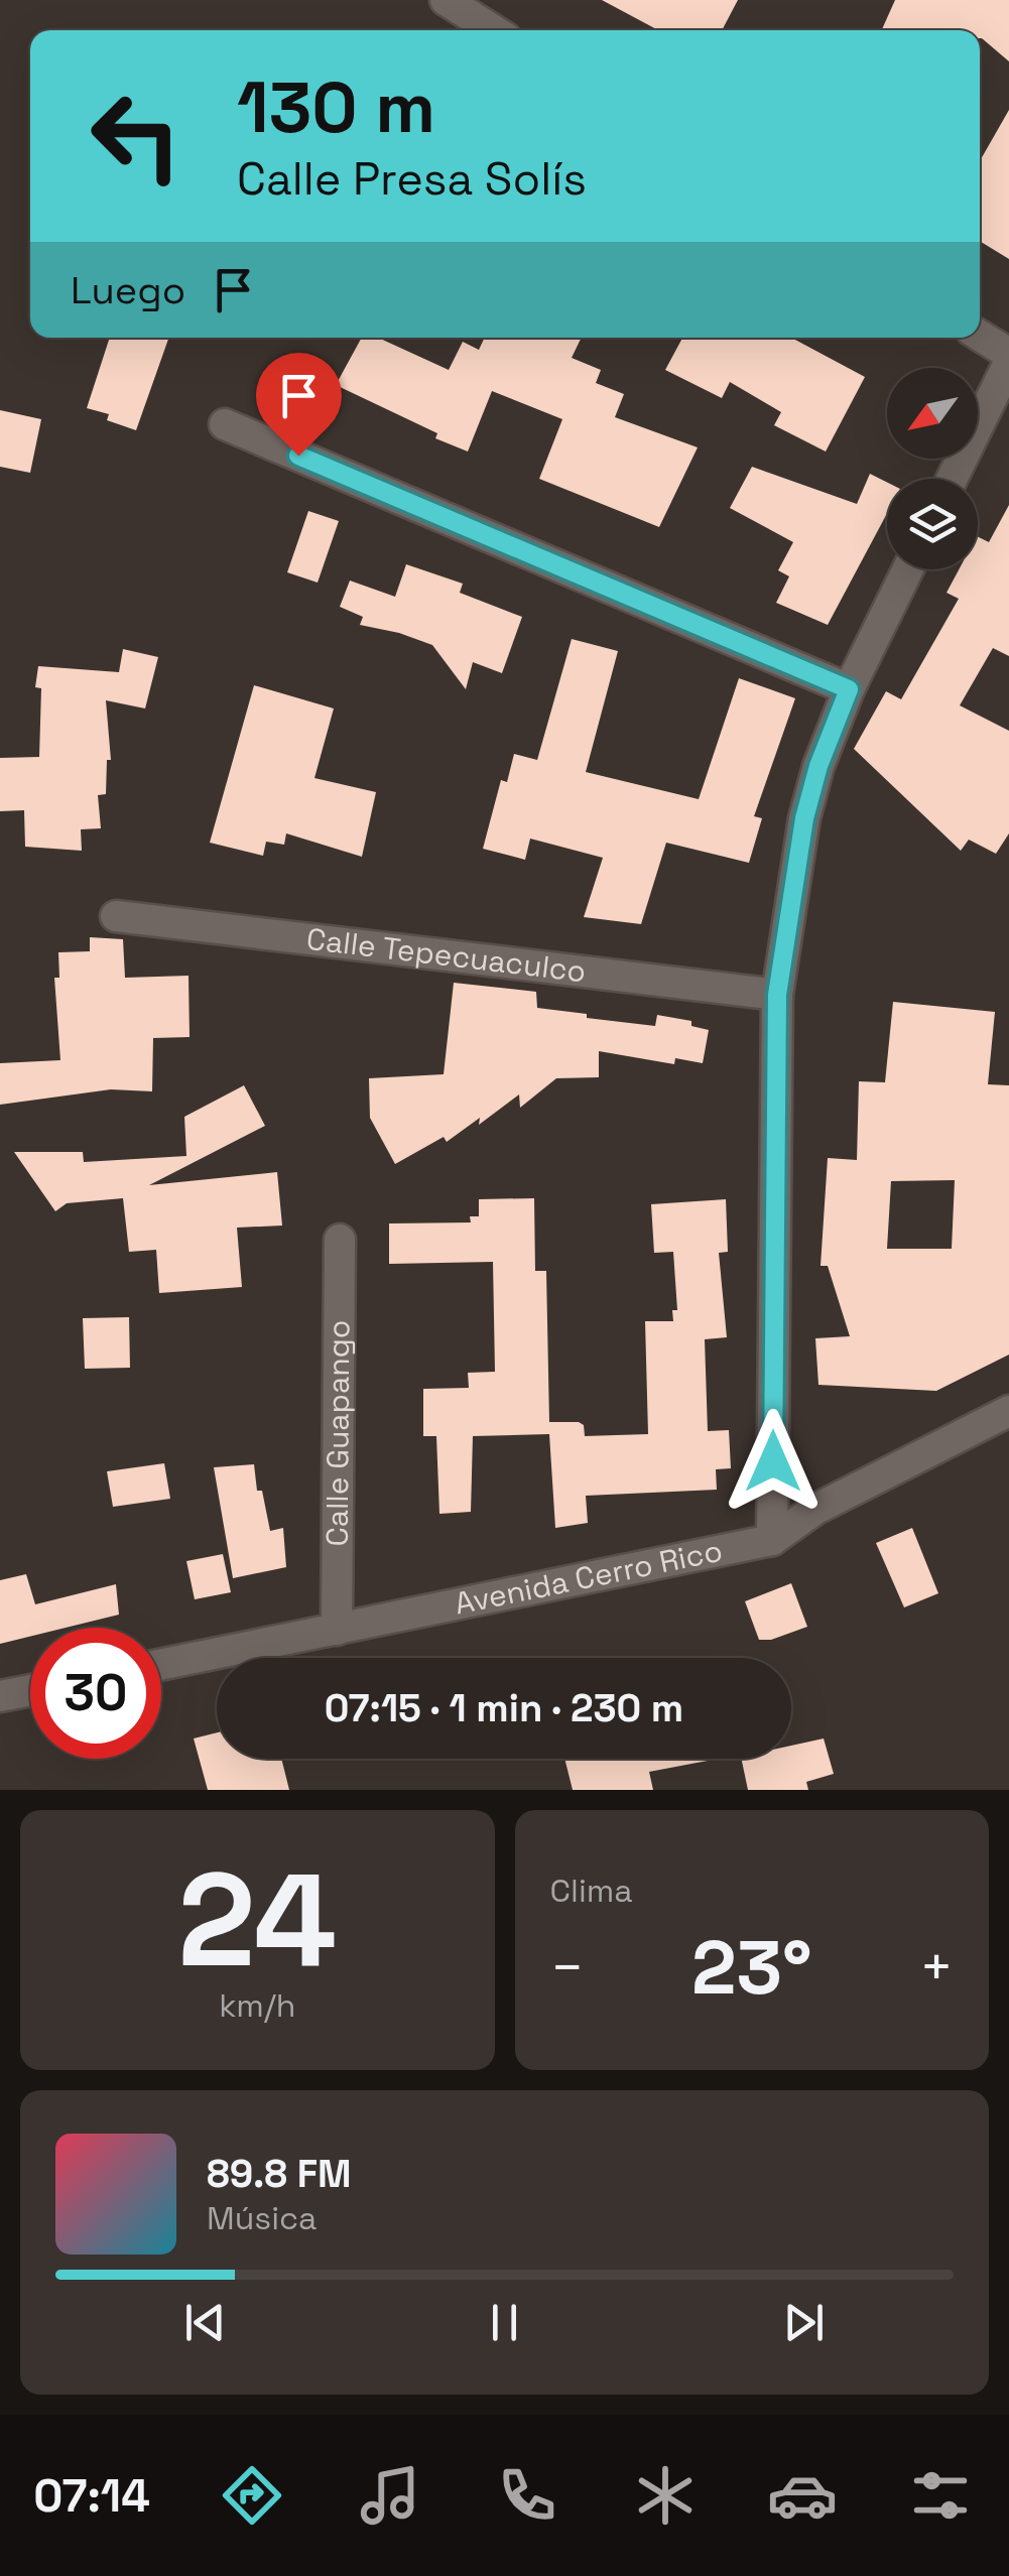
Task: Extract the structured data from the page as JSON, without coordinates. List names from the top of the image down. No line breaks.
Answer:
{"streets":{"street":["Calle Tepecuaculco","Calle Guapango","Avenida Cerro Rico"]},"crossings":[["Calle Guapango","Avenida Cerro Rico"]],"north":"bottom left","page":{"turn":["130 m","Calle Presa Solís"],"then":"Luego","limit":"30","trip":"07:15 · 1 min · 230 m","tile":[["24","km/h"],"Clima"],"heat":["−","23°","+"],"song":["89.8 FM","Música"],"tabs":"07:14"}}
